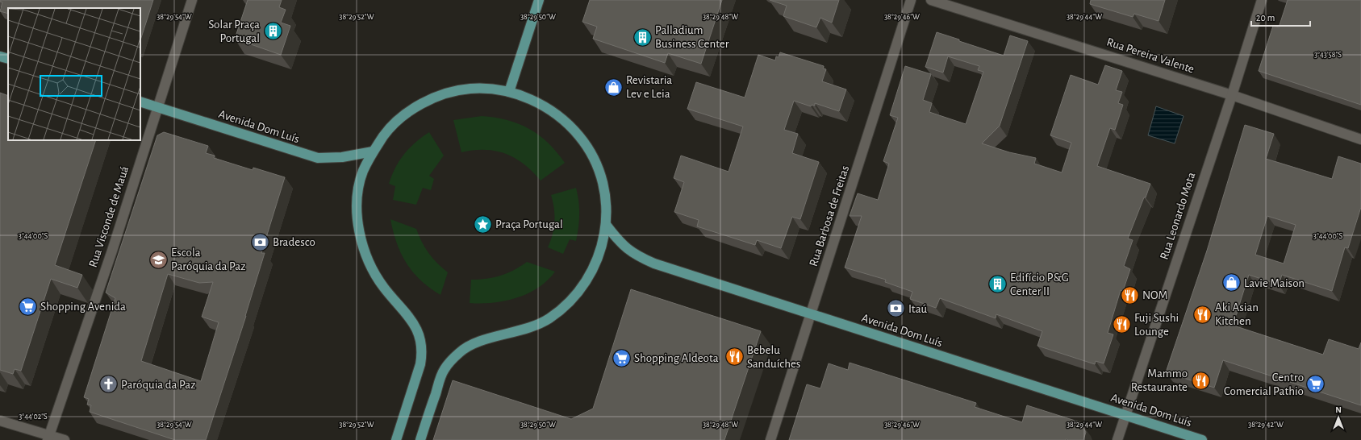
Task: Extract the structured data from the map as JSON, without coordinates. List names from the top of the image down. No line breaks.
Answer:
{"streets":{"main road":["Avenida Dom Luís"],"street":["Rua Pereira Valente","Rua Barbosa de Freitas","Rua Leonardo Mota","Rua Visconde de Mauá"]},"crossings":[["Rua Pereira Valente","Rua Leonardo Mota"],["Avenida Dom Luís","Rua Barbosa de Freitas"],["Avenida Dom Luís","Rua Leonardo Mota"],["Avenida Dom Luís","Rua Visconde de Mauá"]],"places":{"building":["Solar Praça Portugal","Palladium Business Center","Edifício P&G Center II"],"shop":["Revistaria Lev e Leia","Lavie Maison"],"place":["Praça Portugal"],"bank":["Bradesco","Itaú"],"school or university":["Escola Paróquia da Paz"],"restaurant":["NOM","Aki Asian Kitchen","Fuji Sushi Lounge","Bebelu Sanduíches","Mammo Restaurante"],"supermarket":["Shopping Avenida","Shopping Aldeota","Centro Comercial Pathio"],"church":["Paróquia da Paz"]},"scale_bar":"20 m","north":"top","coordinates":["38°29'54\"W","38°29'52\"W","38°29'50\"W","38°29'48\"W","38°29'46\"W","38°29'44\"W","3°43'58\"S","3°44'00\"S","3°44'02\"S","38°29'42\"W"]}
